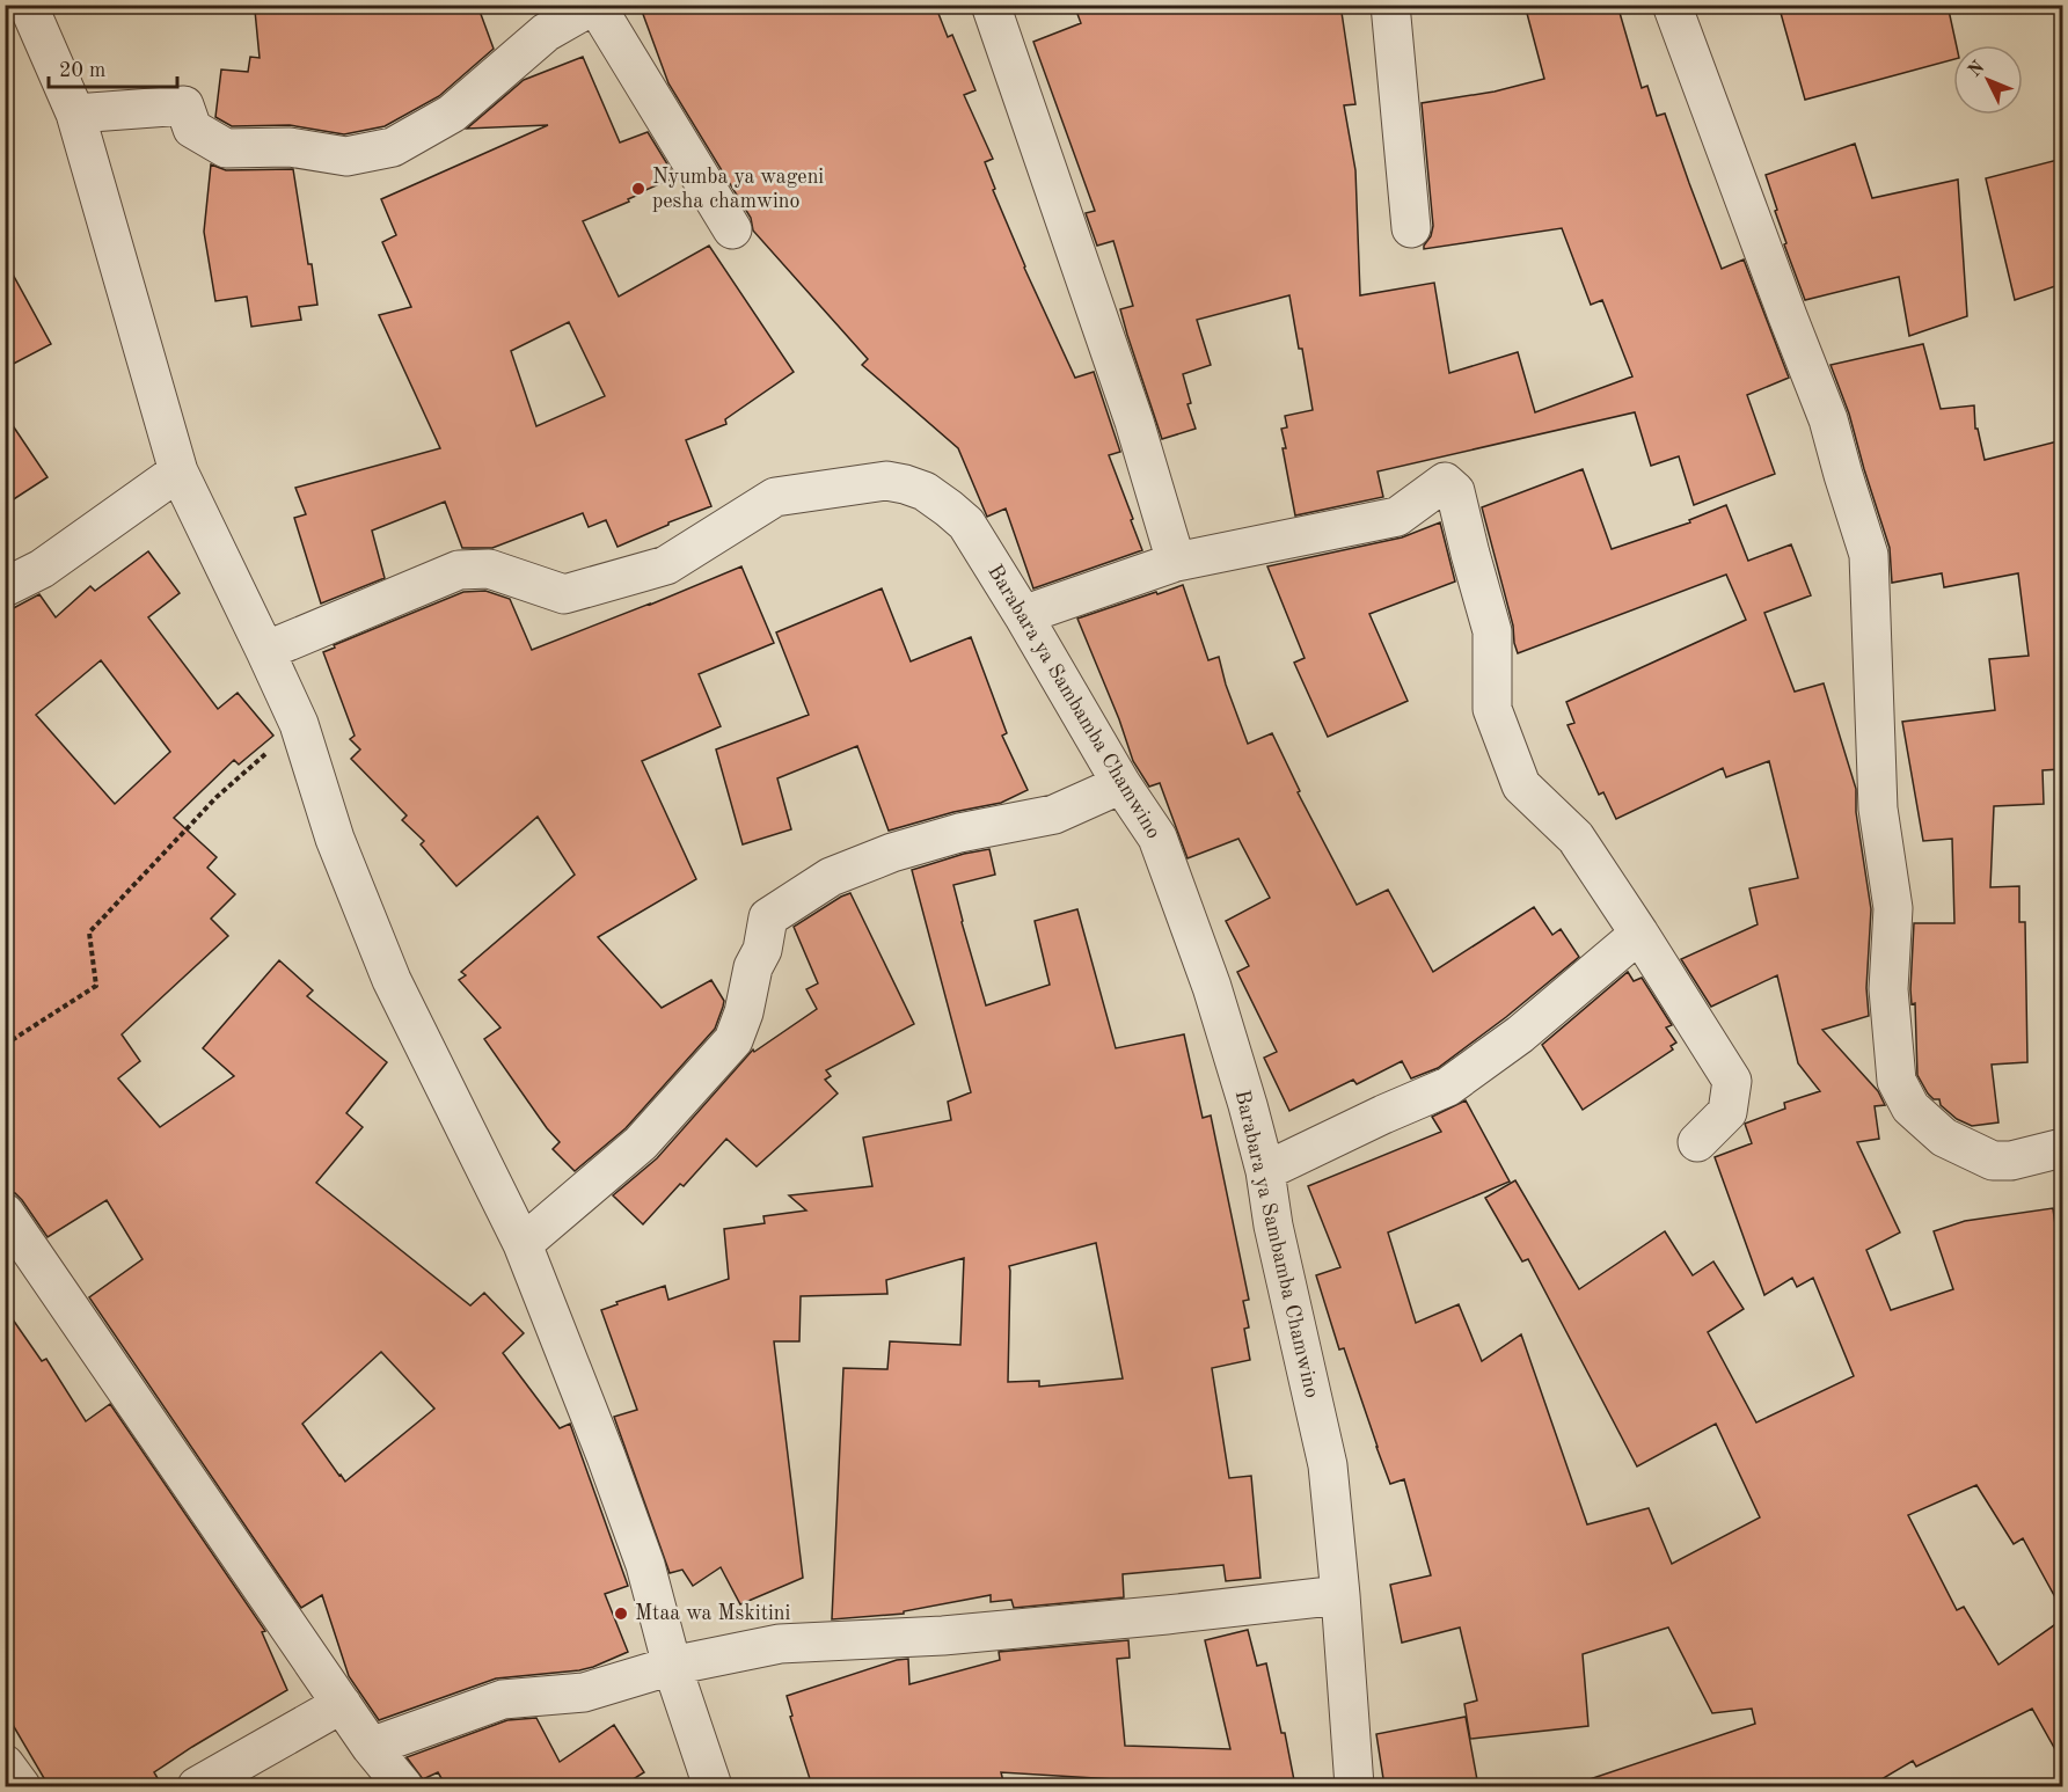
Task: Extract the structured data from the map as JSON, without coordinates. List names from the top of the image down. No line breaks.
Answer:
{"streets":{"street":["Barabara ya Sambamba Chamwino"]},"places":["Nyumba ya wageni pesha chamwino","Mtaa wa Mskitini"],"scale_bar":"20 m","north":"top left"}
